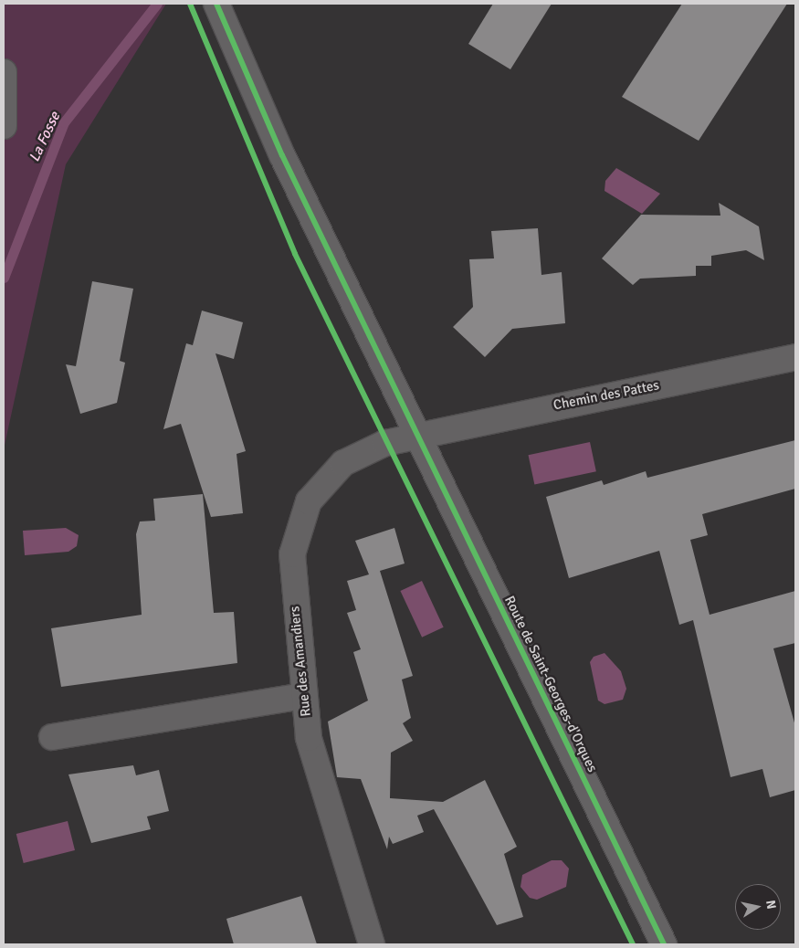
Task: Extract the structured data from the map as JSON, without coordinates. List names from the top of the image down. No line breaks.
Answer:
{"streets":{"street":["Chemin des Pattes","Rue des Amandiers","Route de Saint-Georges-d'Orques"]},"crossings":[["Chemin des Pattes","Rue des Amandiers"],["Chemin des Pattes","Route de Saint-Georges-d'Orques"],["Rue des Amandiers","Route de Saint-Georges-d'Orques"]],"water":["La Fosse"],"north":"right"}
